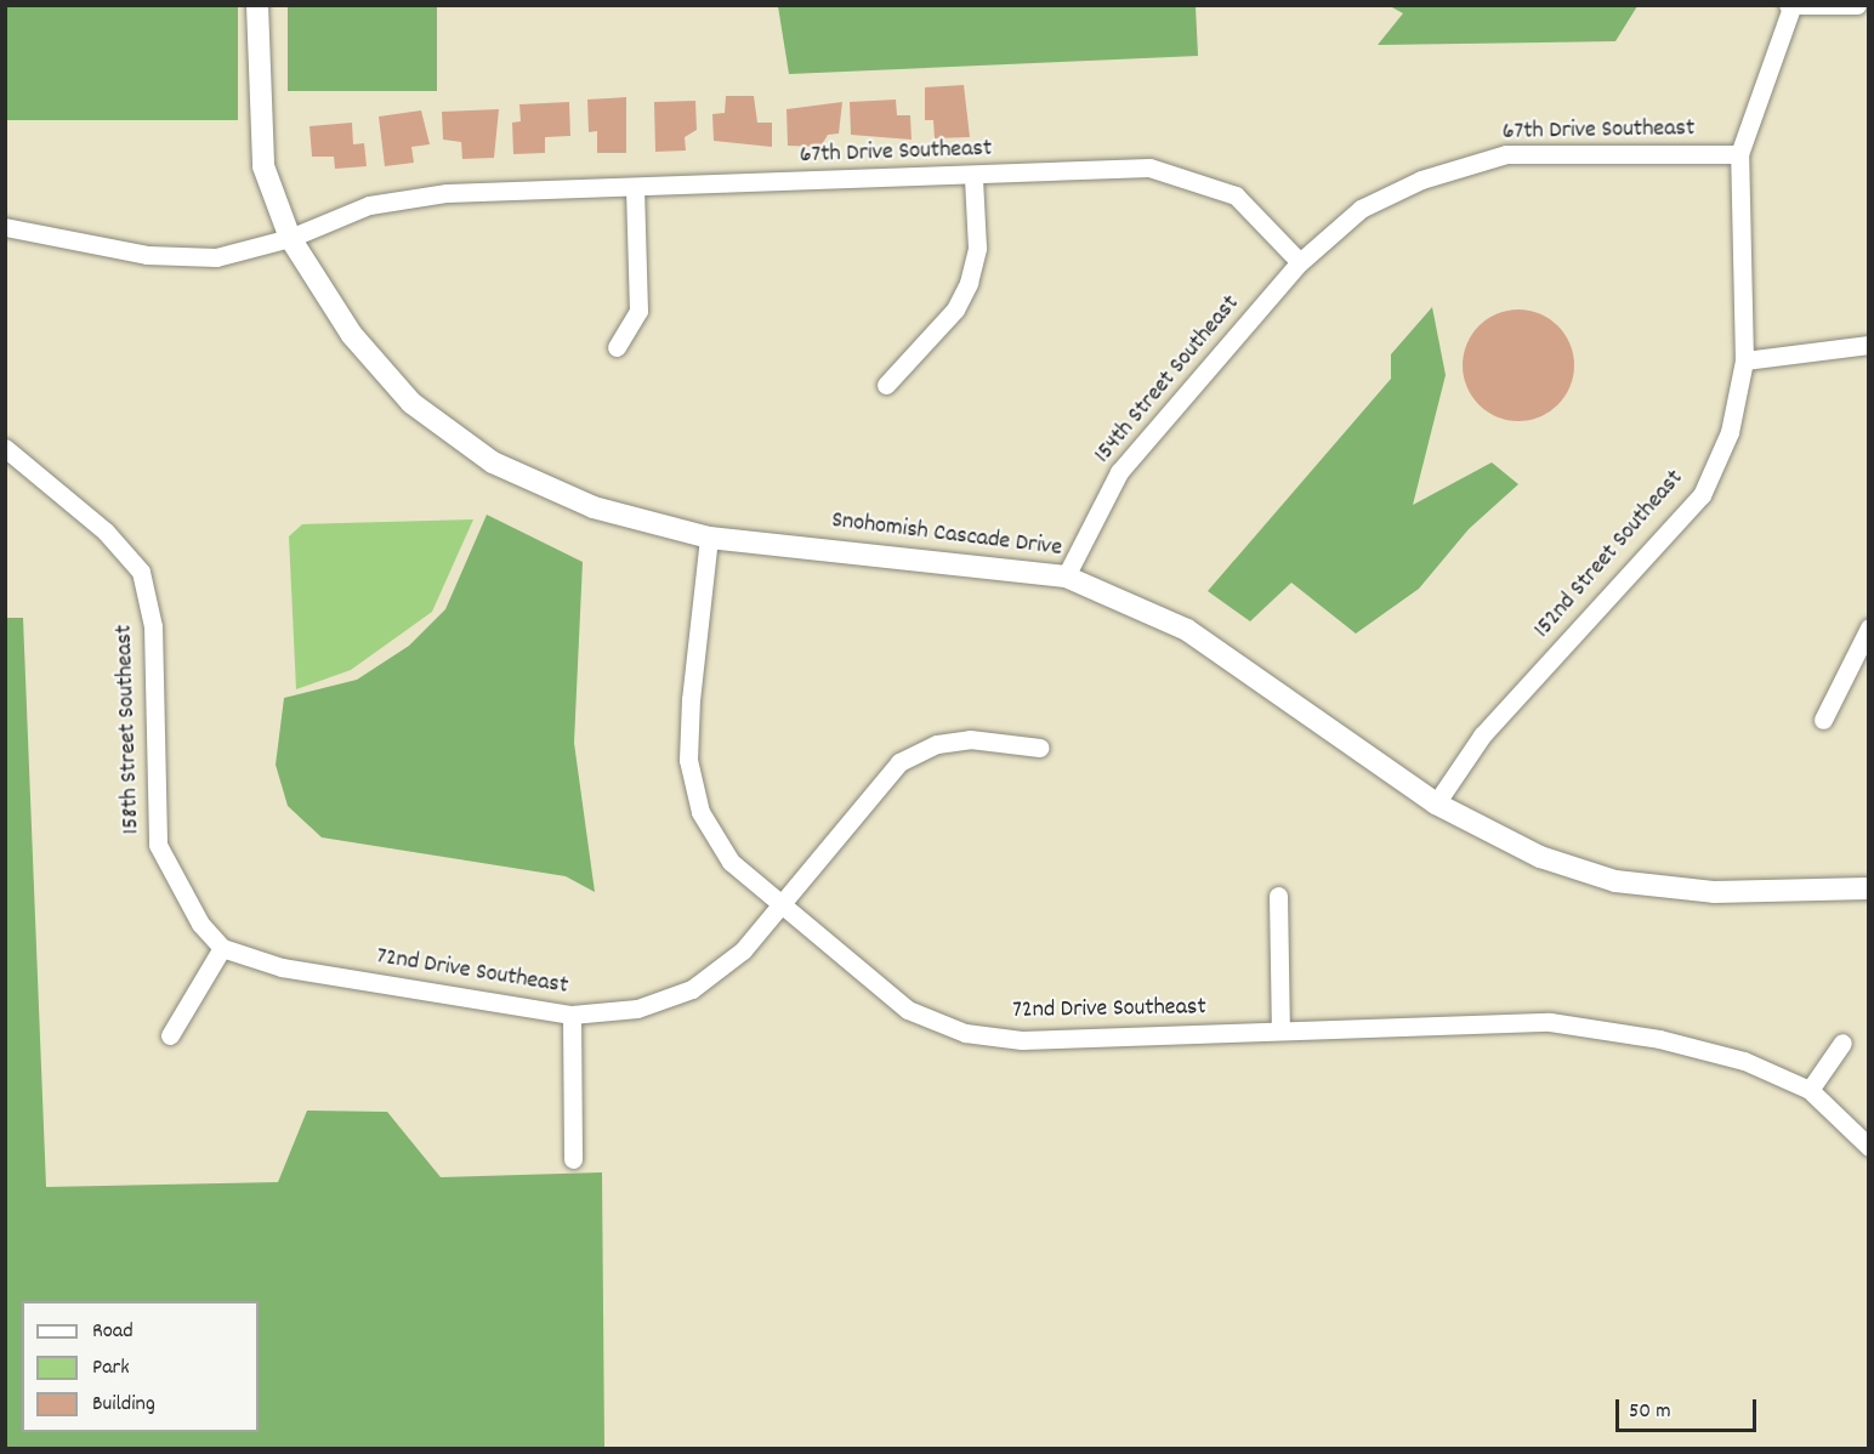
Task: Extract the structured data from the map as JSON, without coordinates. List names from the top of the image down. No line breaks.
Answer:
{"streets":{"street":["67th Drive Southeast","154th Street Southeast","Snohomish Cascade Drive","152nd Street Southeast","158th Street Southeast","72nd Drive Southeast"]},"crossings":[["67th Drive Southeast","154th Street Southeast"],["67th Drive Southeast","Snohomish Cascade Drive"],["67th Drive Southeast","152nd Street Southeast"],["154th Street Southeast","Snohomish Cascade Drive"],["Snohomish Cascade Drive","152nd Street Southeast"],["158th Street Southeast","72nd Drive Southeast"]],"legend":["Road","Park","Building"],"scale_bar":"50 m"}
